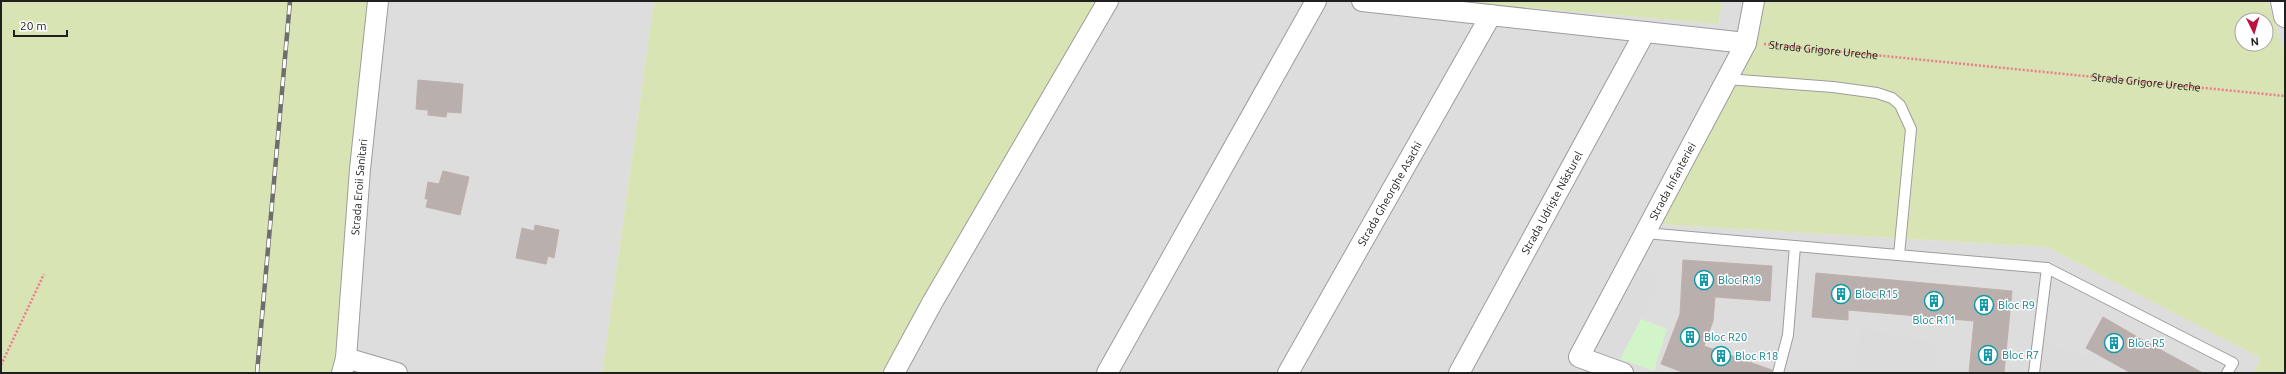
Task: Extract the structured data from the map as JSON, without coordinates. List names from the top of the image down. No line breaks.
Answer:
{"streets":{"street":["Strada Infanteriei","Strada Eroii Sanitari","Strada Gheorghe Asachi","Strada Udriște Năsturel"],"path":["Strada Grigore Ureche"]},"crossings":[["Strada Grigore Ureche","Strada Infanteriei"]],"places":{"building":["Bloc R19","Bloc R15","Bloc R11","Bloc R9","Bloc R20","Bloc R5","Bloc R7","Bloc R18"]},"scale_bar":"20 m","north":"bottom"}
